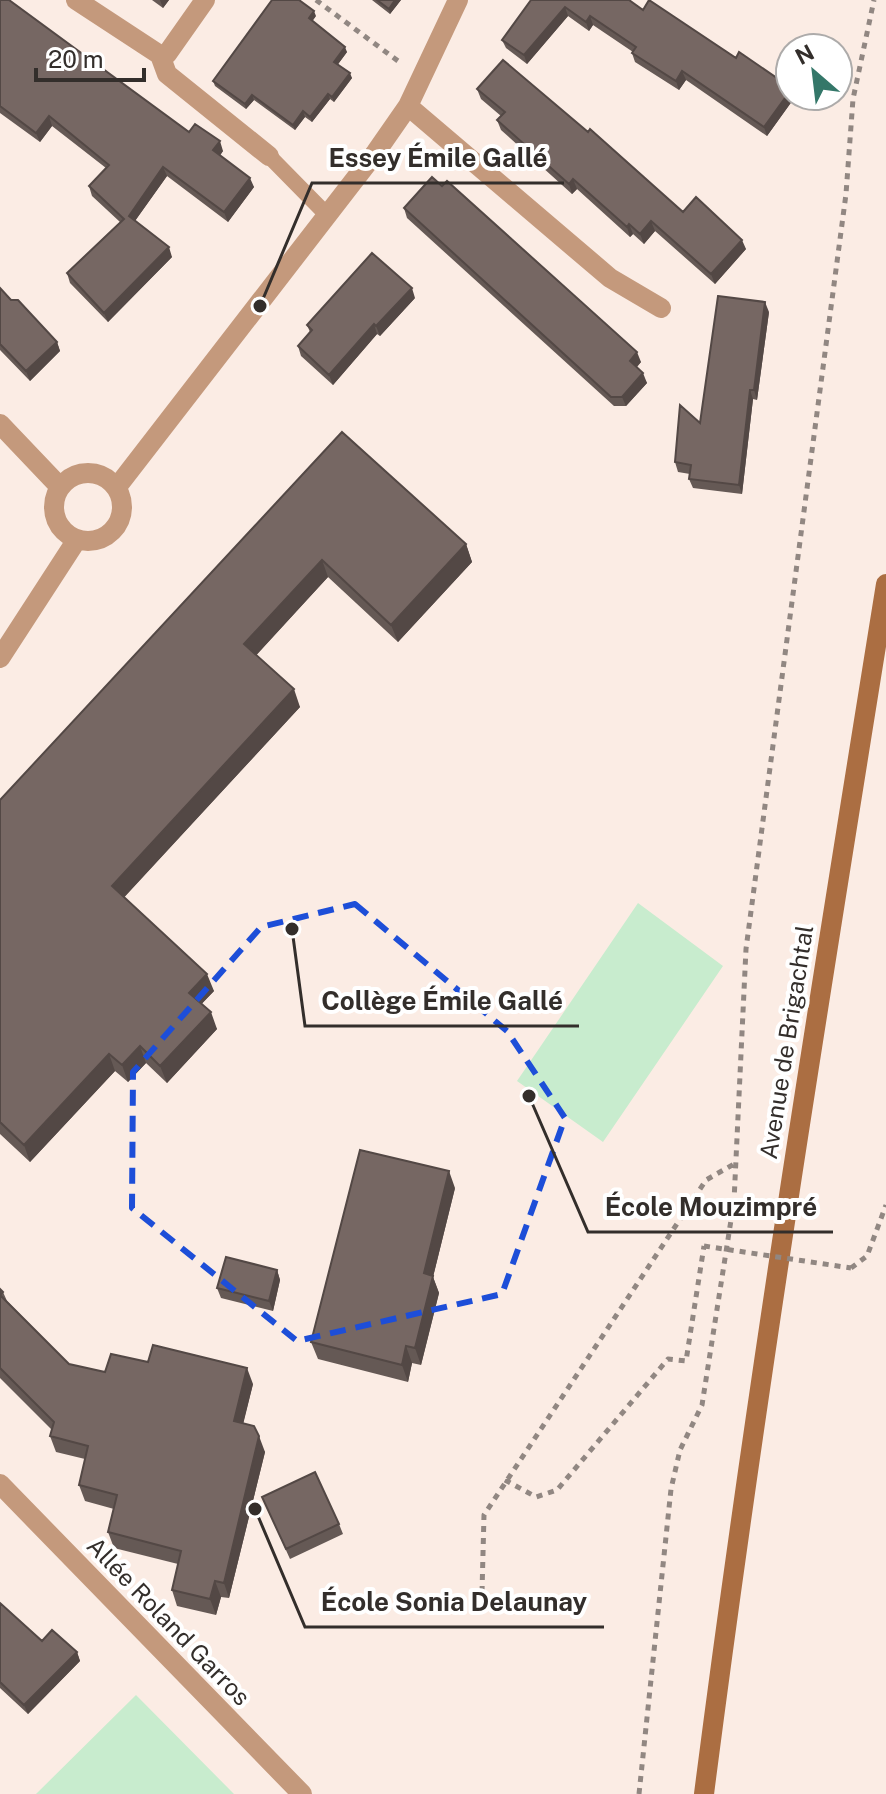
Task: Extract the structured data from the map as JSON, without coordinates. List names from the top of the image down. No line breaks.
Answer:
{"streets":{"main road":["Avenue de Brigachtal"],"street":["Allée Roland Garros"]},"places":["Essey Émile Gallé","Collège Émile Gallé","École Mouzimpré","École Sonia Delaunay"],"scale_bar":"20 m","north":"top left"}
